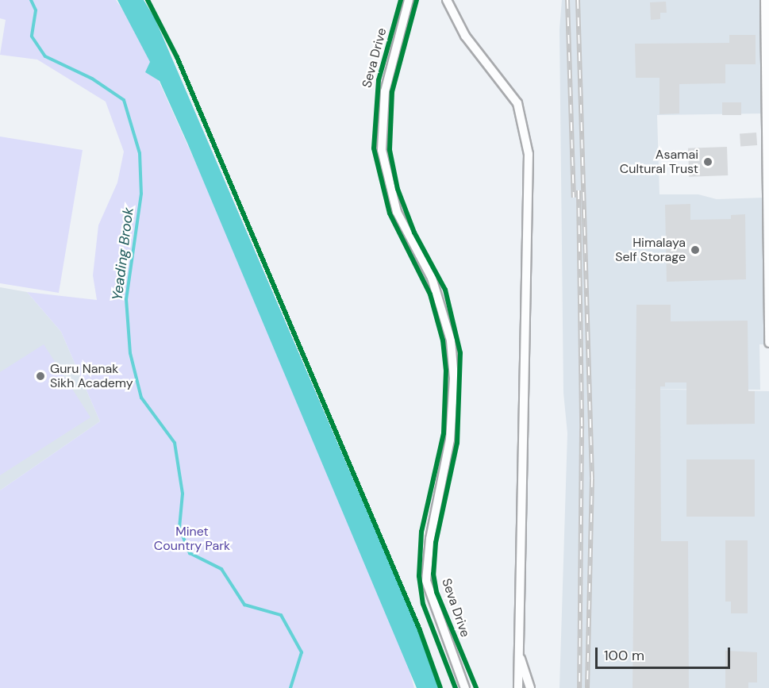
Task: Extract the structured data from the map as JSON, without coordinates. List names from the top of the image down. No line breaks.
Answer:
{"streets":{"street":["Seva Drive"]},"water":["Yeading Brook"],"parks":["Minet Country Park"],"places":["Asamai Cultural Trust","Himalaya Self Storage","Guru Nanak Sikh Academy"],"scale_bar":"100 m"}
